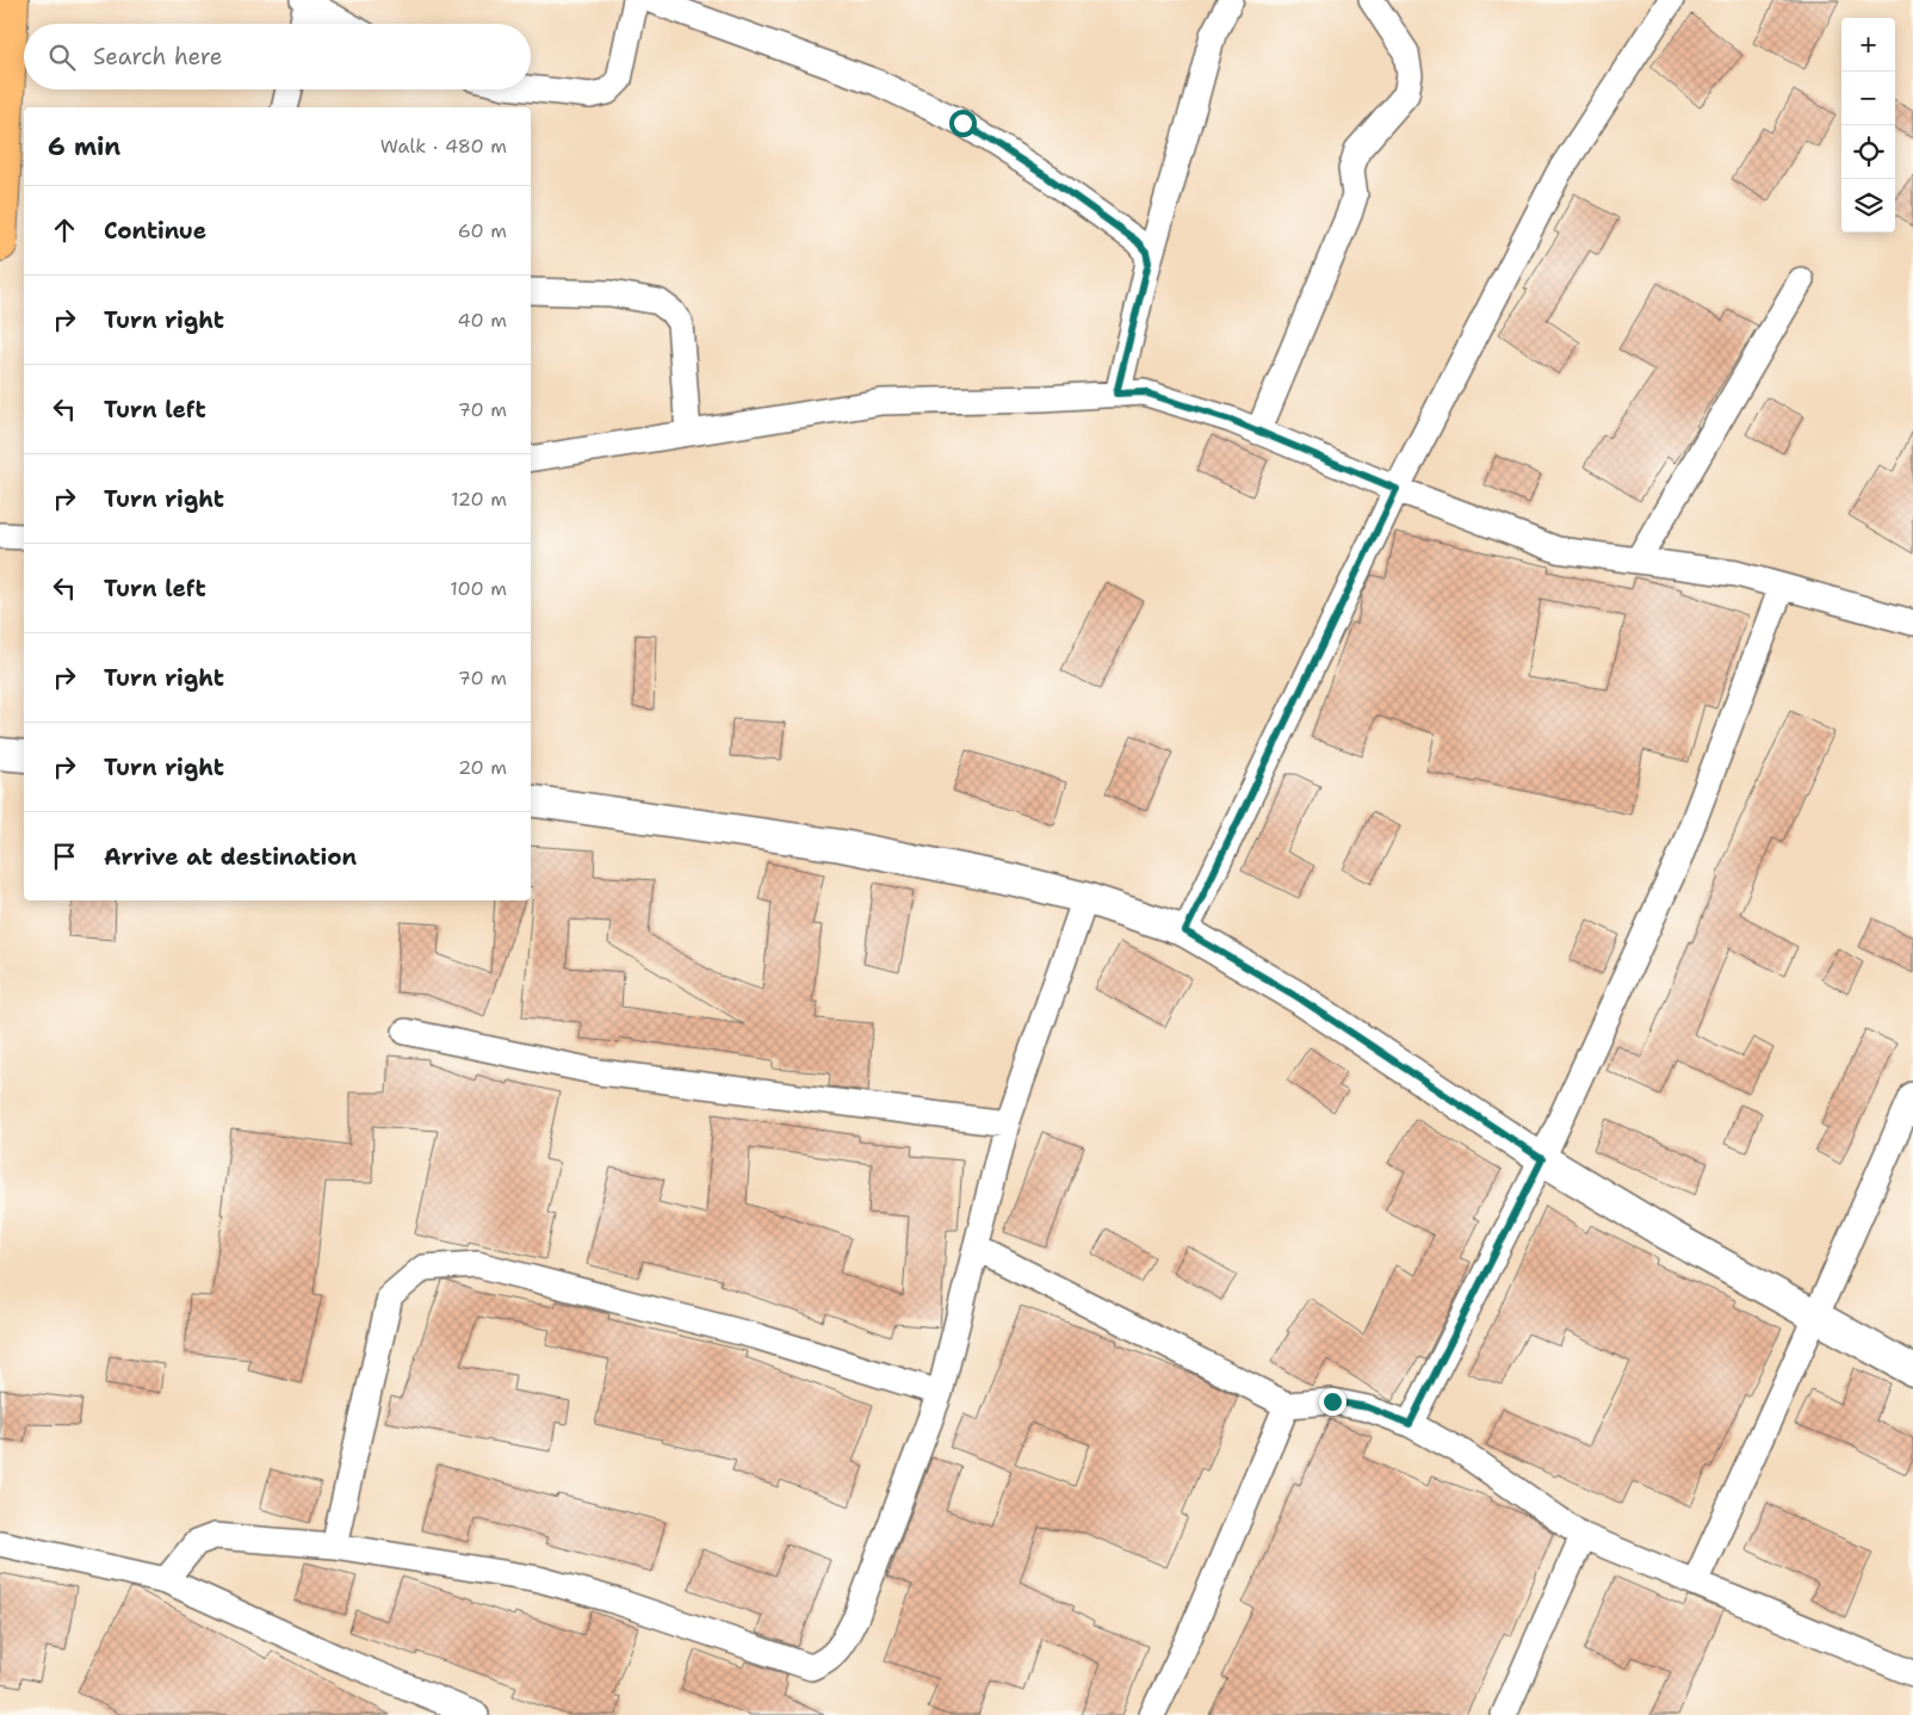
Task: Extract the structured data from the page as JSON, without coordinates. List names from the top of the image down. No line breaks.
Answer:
{"page":{"map_buttons":["+","−"],"search":"Search here","heading":["6 min","Walk · 480 m"],"list":[["Continue","60 m"],["Turn right","40 m"],["Turn left","70 m"],["Turn right","120 m"],["Turn left","100 m"],["Turn right","70 m"],["Turn right","20 m"],"Arrive at destination"]}}
